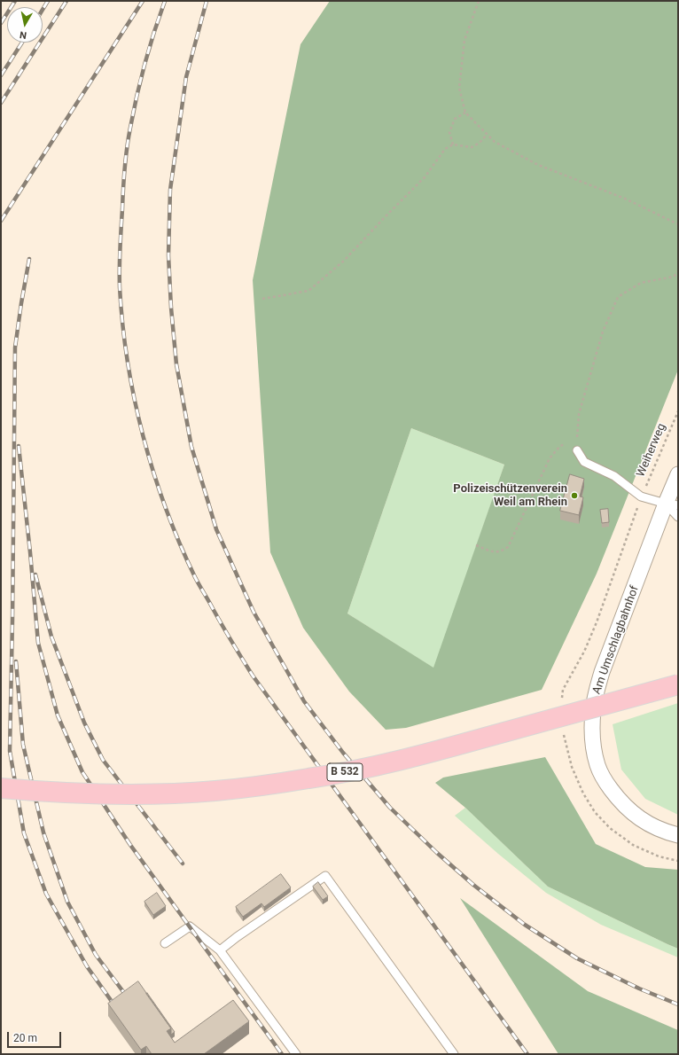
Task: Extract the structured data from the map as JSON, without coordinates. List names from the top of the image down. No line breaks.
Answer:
{"streets":{"main road":["B 532"],"street":["Am Umschlagbahnhof"],"path":["Weiherweg"]},"places":["Polizeischützenverein Weil am Rhein"],"scale_bar":"20 m","north":"bottom"}
